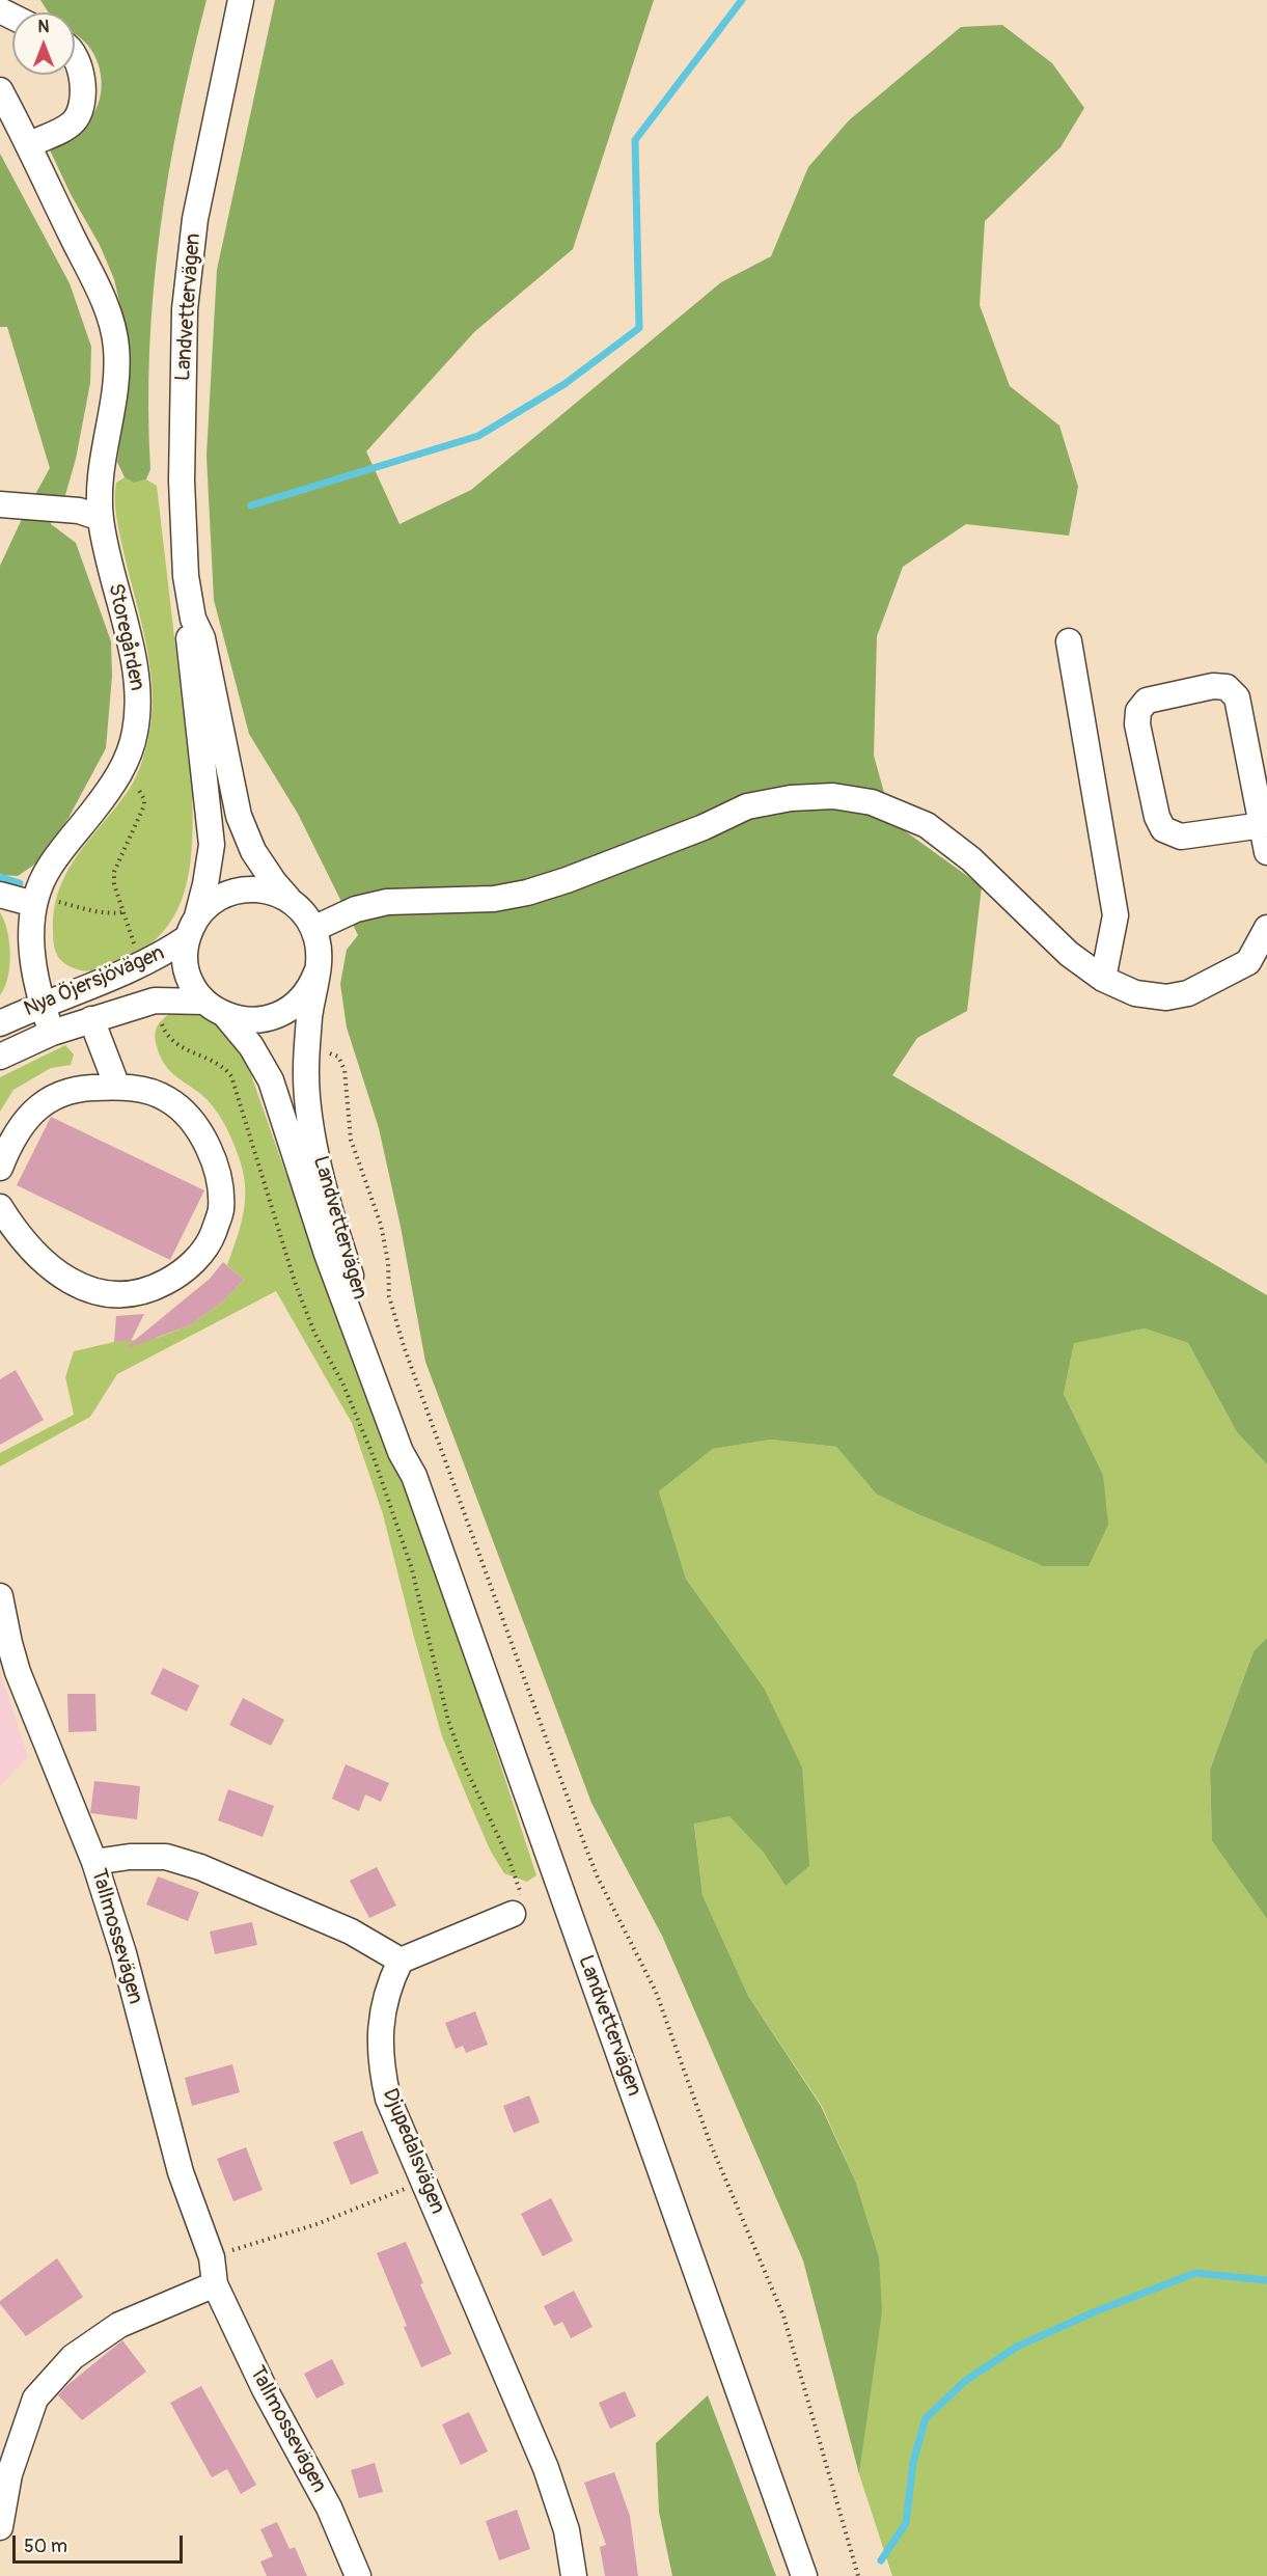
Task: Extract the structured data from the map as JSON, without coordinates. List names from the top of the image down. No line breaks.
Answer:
{"streets":{"street":["Landvettervägen","Storegården","Nya Öjersjövägen","Tallmossevägen","Djupedalsvägen"]},"crossings":[["Landvettervägen","Nya Öjersjövägen"],["Storegården","Nya Öjersjövägen"]],"scale_bar":"50 m","north":"top"}
